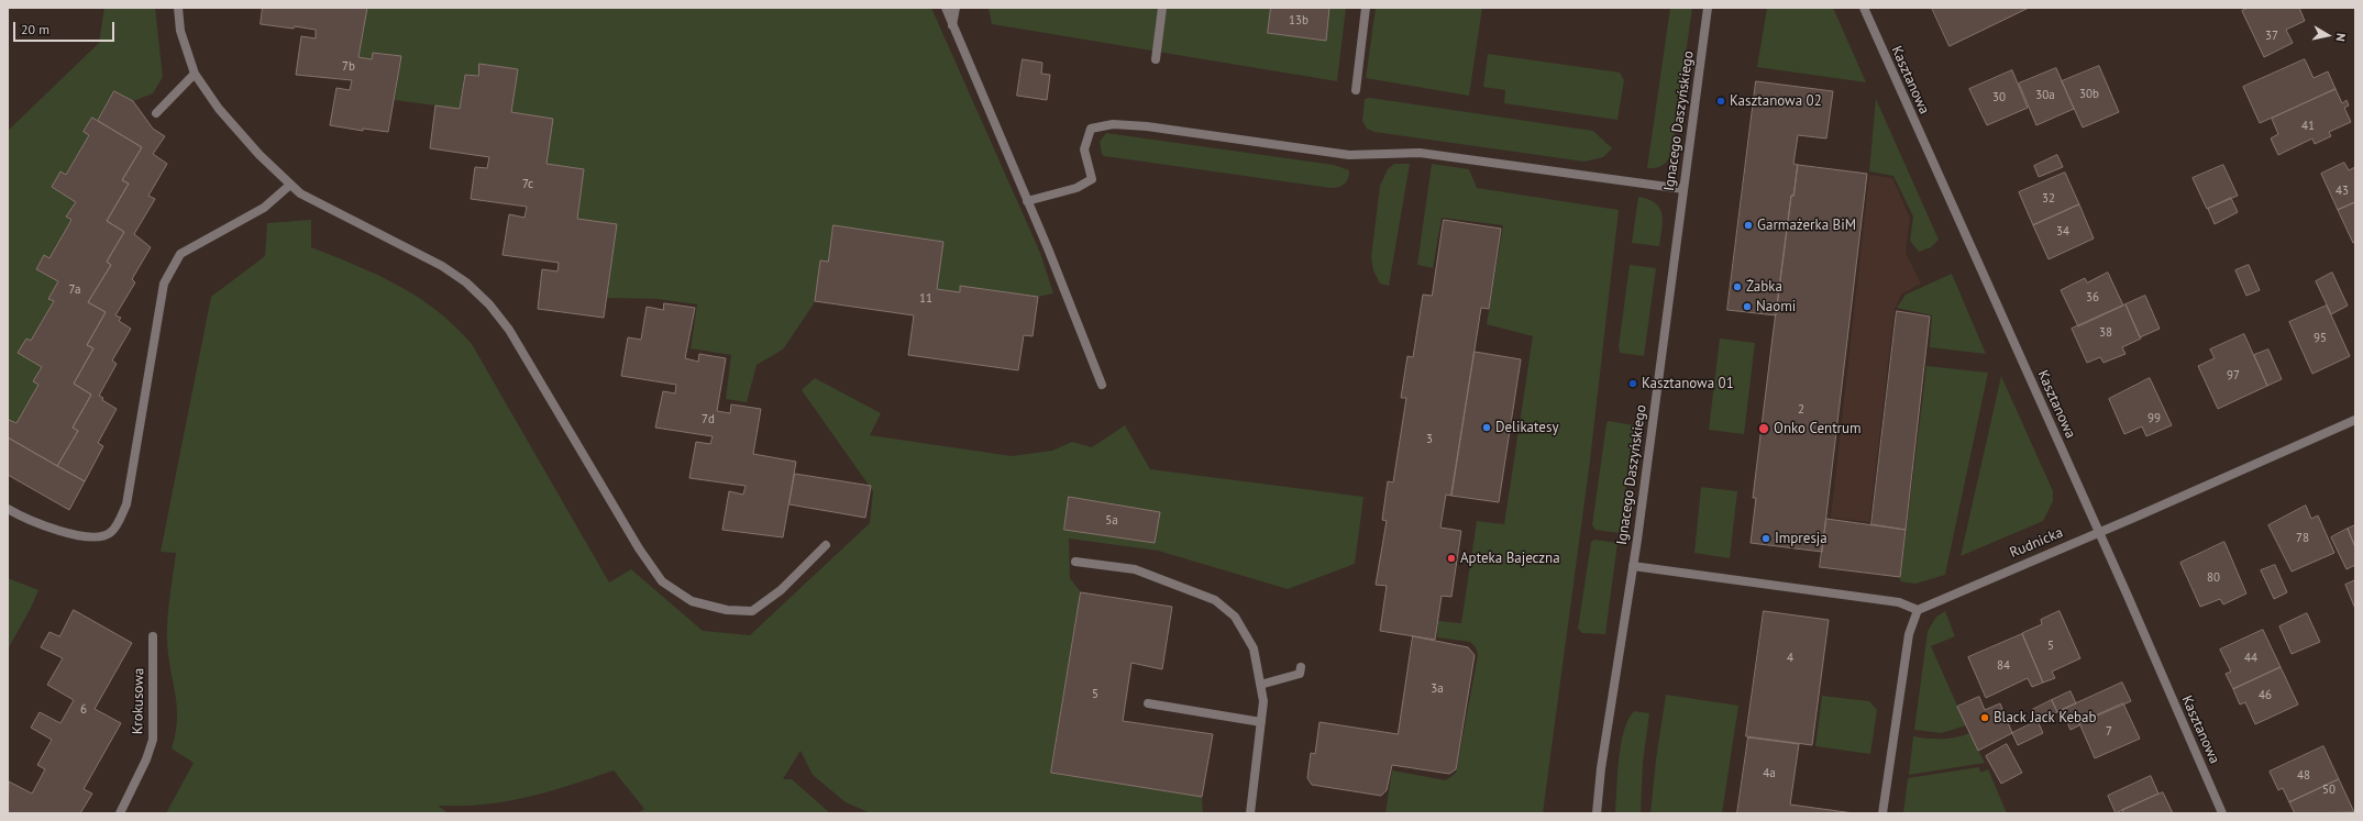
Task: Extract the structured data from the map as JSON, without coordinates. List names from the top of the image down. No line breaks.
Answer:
{"streets":{"street":["Kasztanowa","Ignacego Daszyńskiego","Rudnicka","Krokusowa"]},"crossings":[["Kasztanowa","Rudnicka"]],"places":["Kasztanowa 02","Garmażerka BiM","Żabka","Naomi","Kasztanowa 01","Delikatesy","Onko Centrum","Impresja","Apteka Bajeczna","Black Jack Kebab"],"house_numbers":["13b","37","7b","30b","30a","30","41","7c","43","32","34","7a","36","11","38","95","97","2","99","7d","3","5a","78","80","5","4","44","84","3a","5","46","6","7","4a","48","50"],"scale_bar":"20 m","north":"right"}
